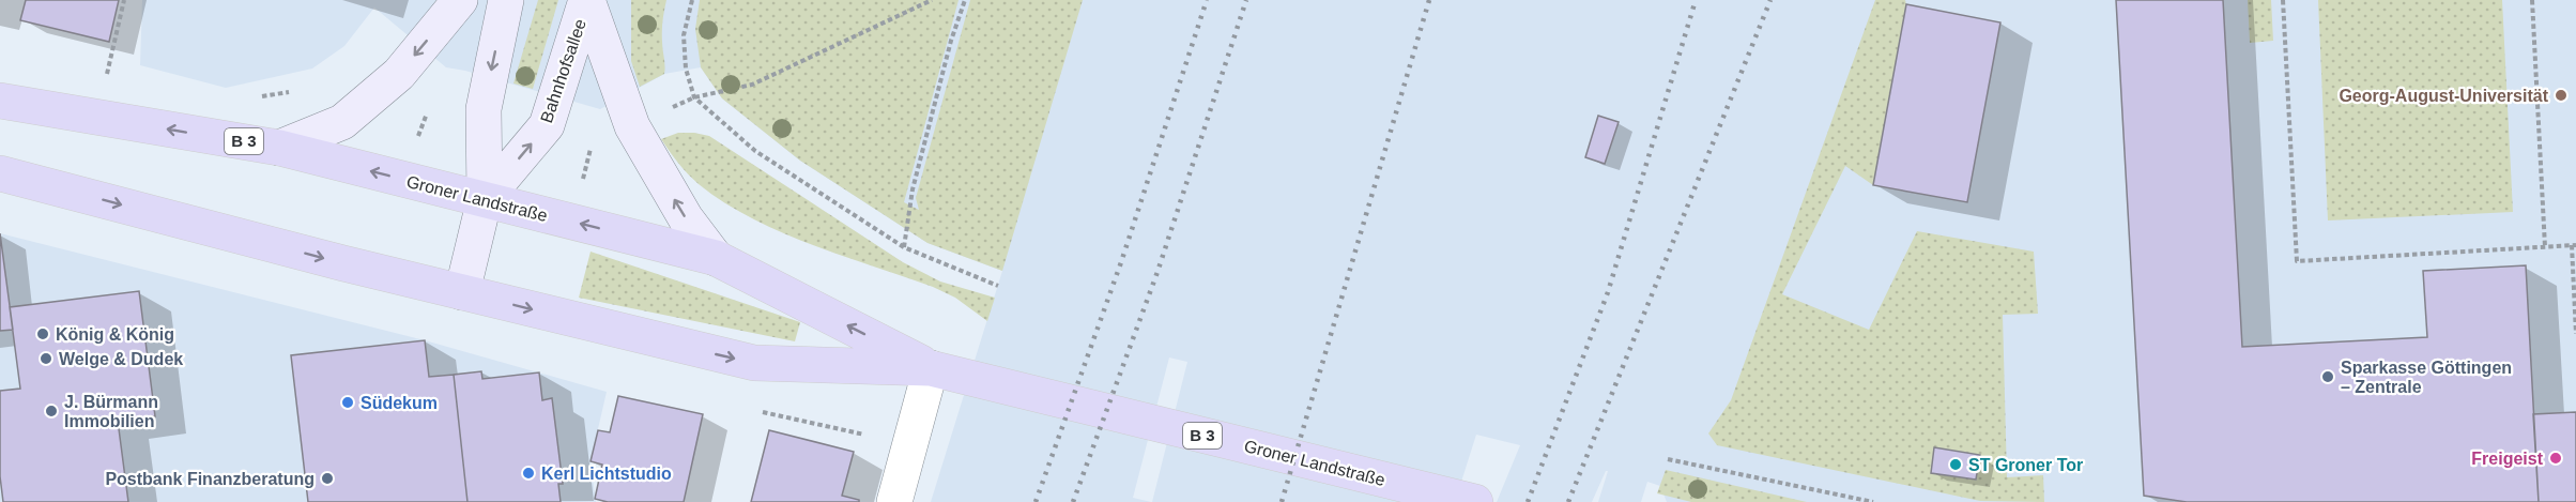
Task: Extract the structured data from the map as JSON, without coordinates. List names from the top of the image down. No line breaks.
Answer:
{"streets":{"main road":["Bahnhofsallee","B 3","Groner Landstraße"]},"crossings":[["Bahnhofsallee","Groner Landstraße"]],"places":["Georg-August-Universität","König & König","Welge & Dudek","Sparkasse Göttingen – Zentrale","Südekum","J. Bürmann Immobilien","Freigeist","ST Groner Tor","Kerl Lichtstudio","Postbank Finanzberatung"]}
